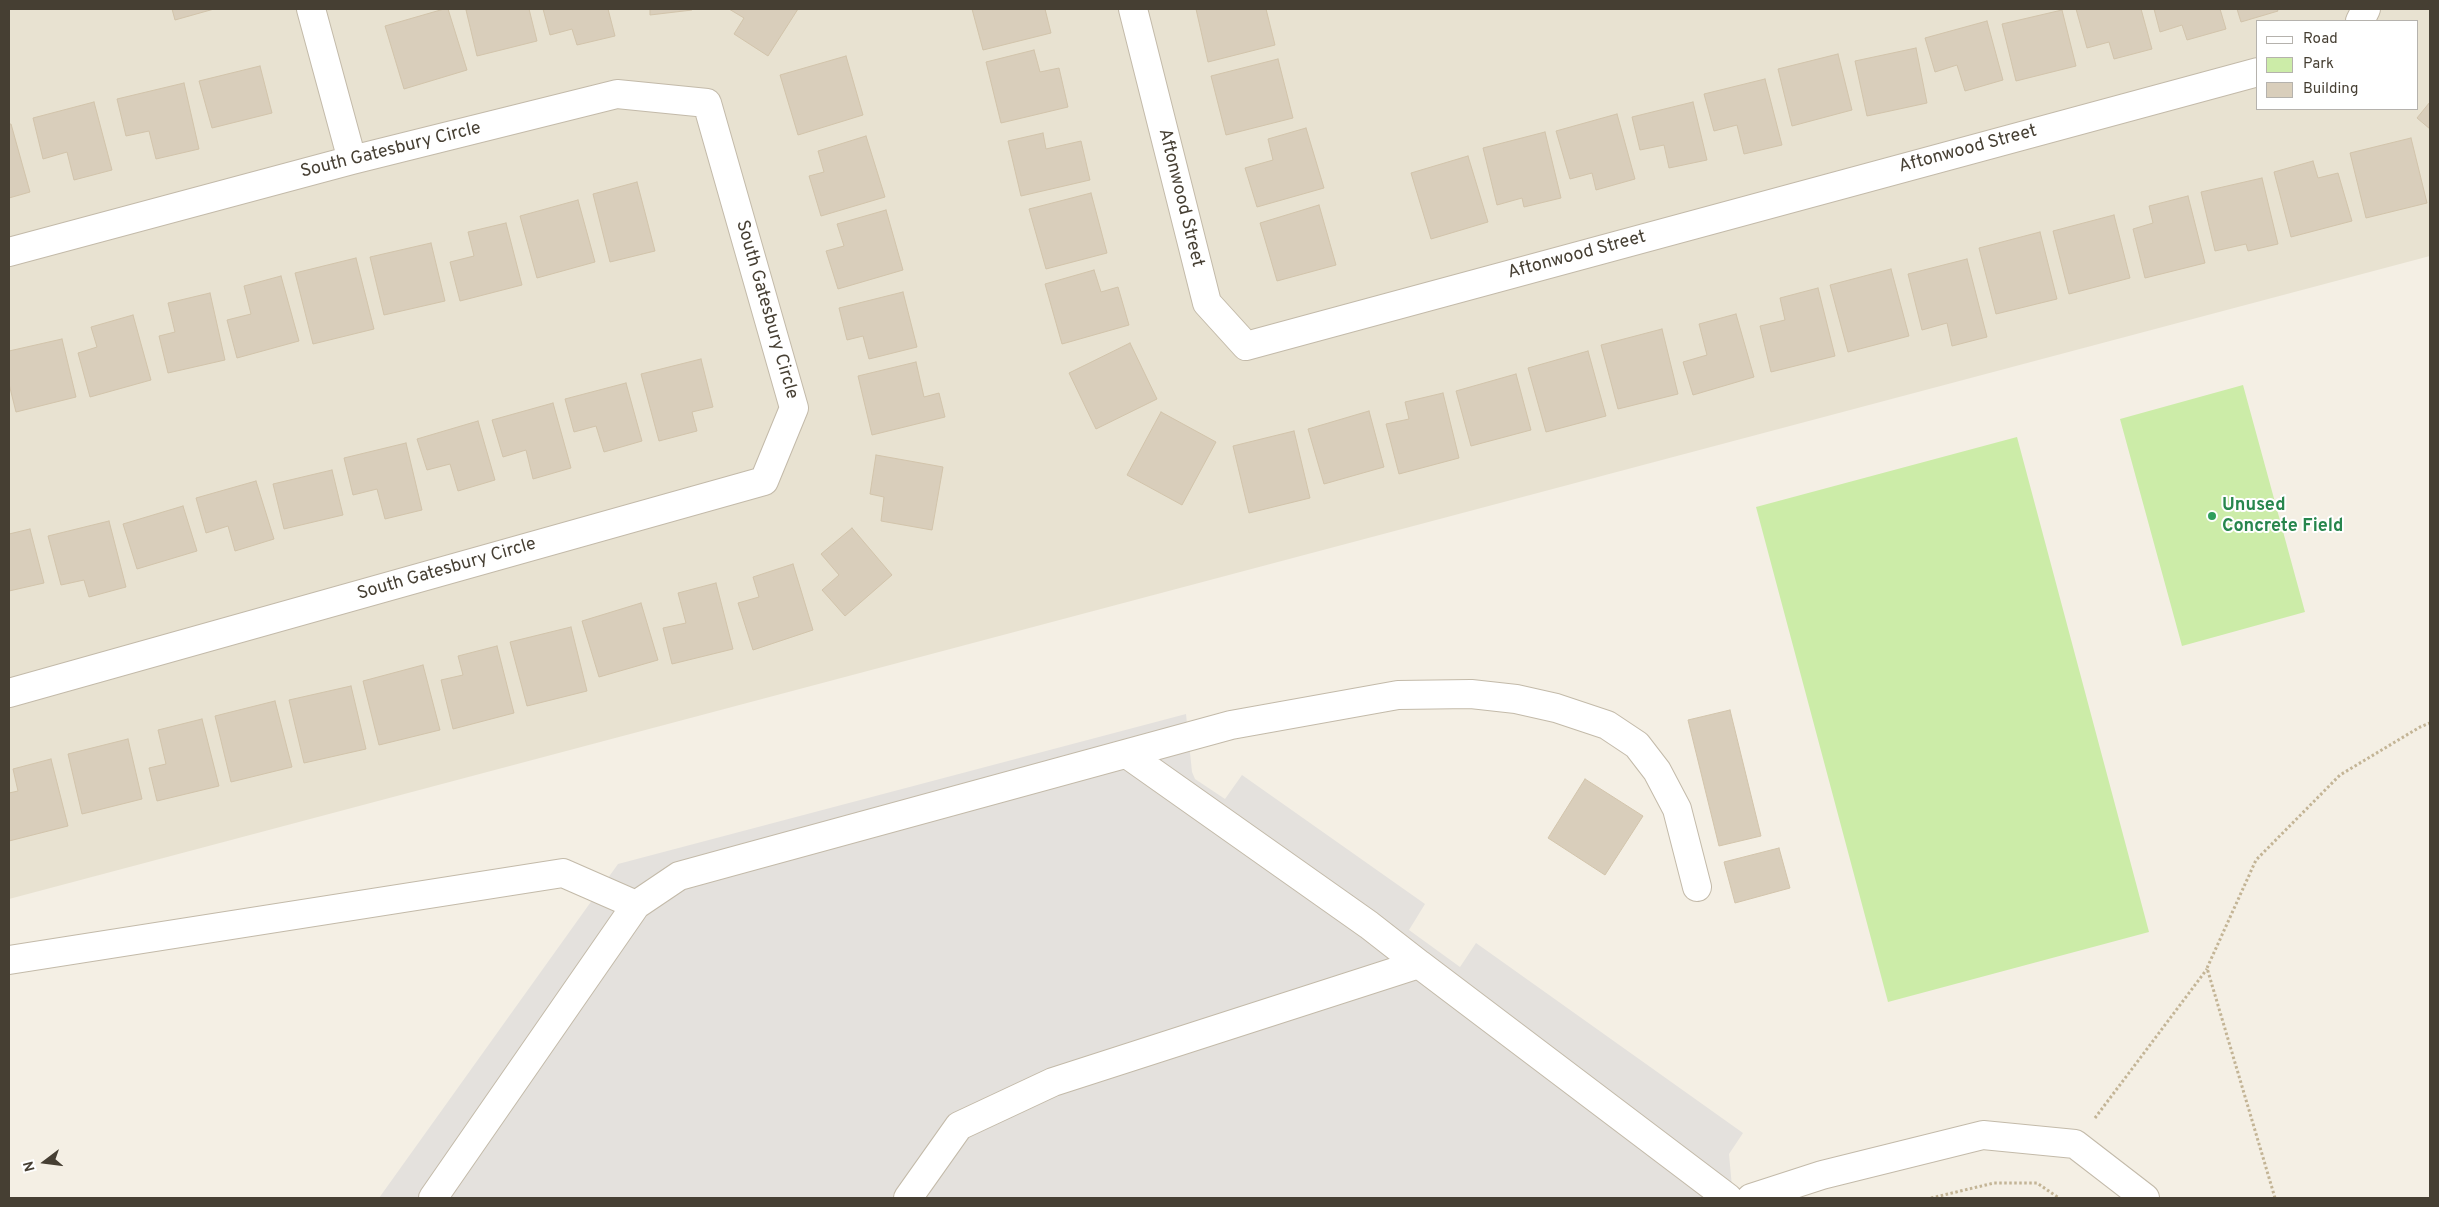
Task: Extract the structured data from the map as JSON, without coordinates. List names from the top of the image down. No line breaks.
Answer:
{"streets":{"street":["Aftonwood Street","South Gatesbury Circle"]},"places":["Unused Concrete Field"],"legend":["Road","Park","Building"],"north":"left"}
